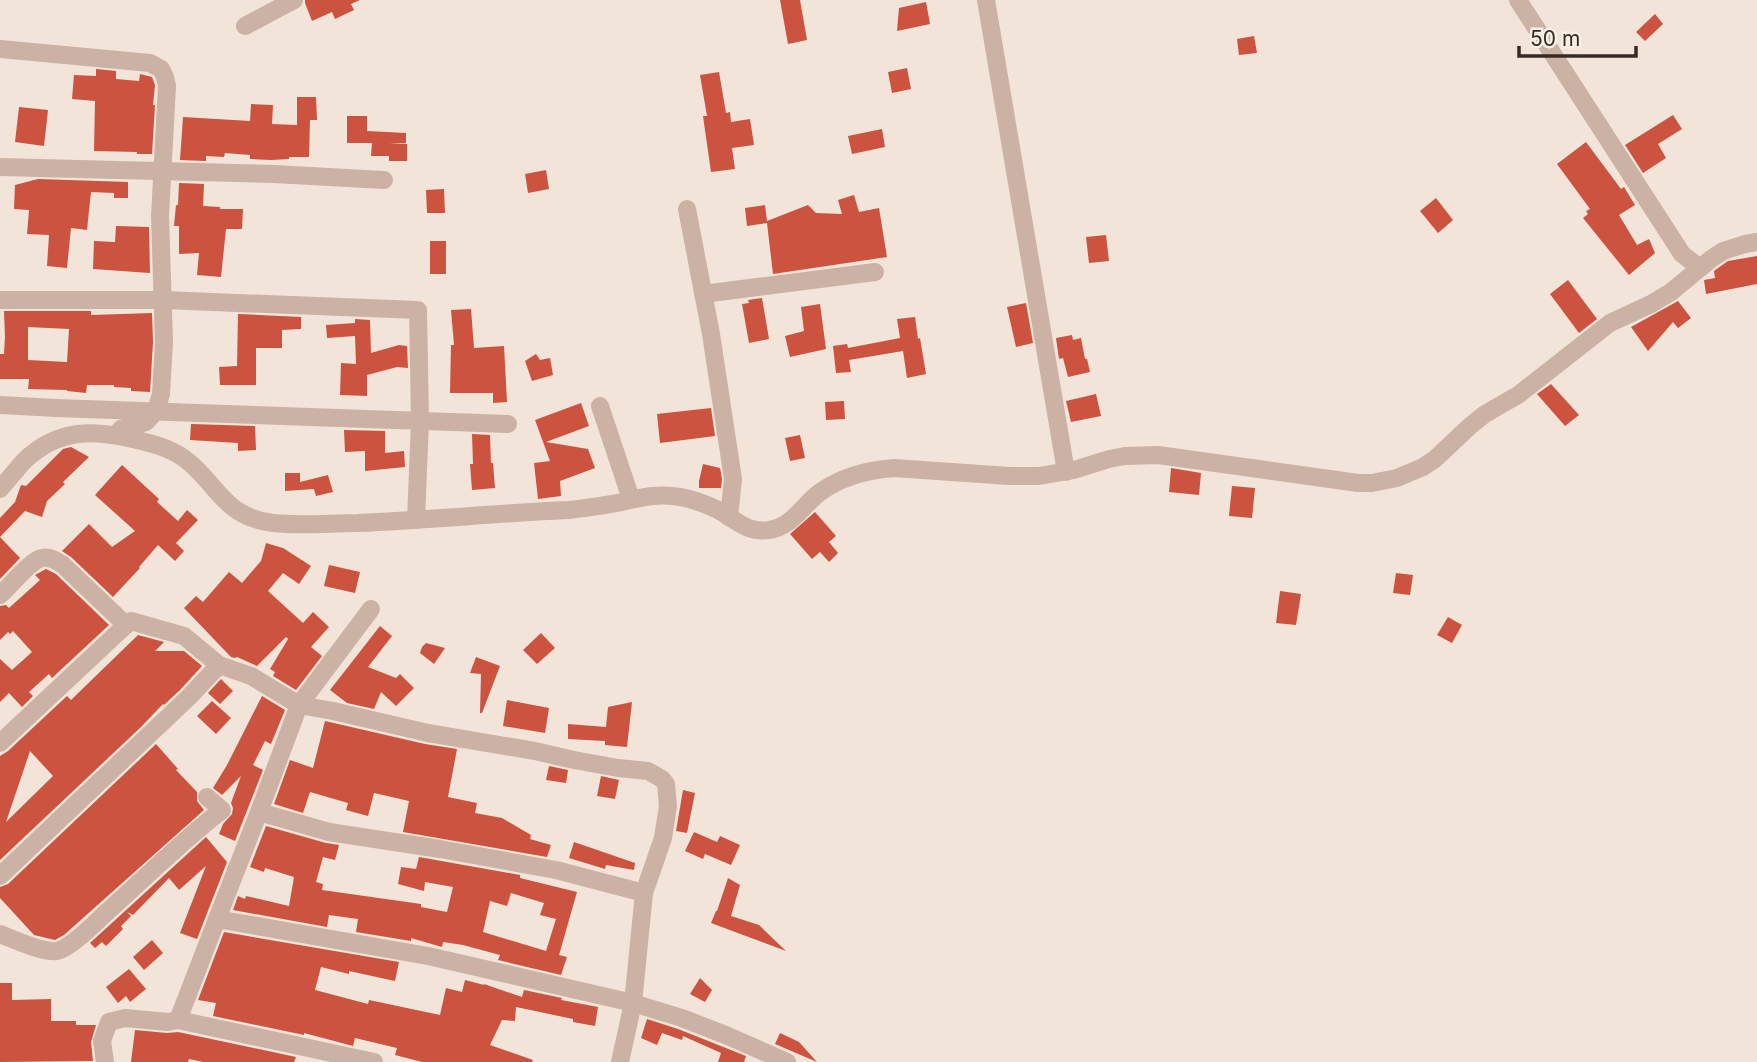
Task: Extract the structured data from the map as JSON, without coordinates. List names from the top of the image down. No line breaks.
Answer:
{"scale_bar":"50 m"}
